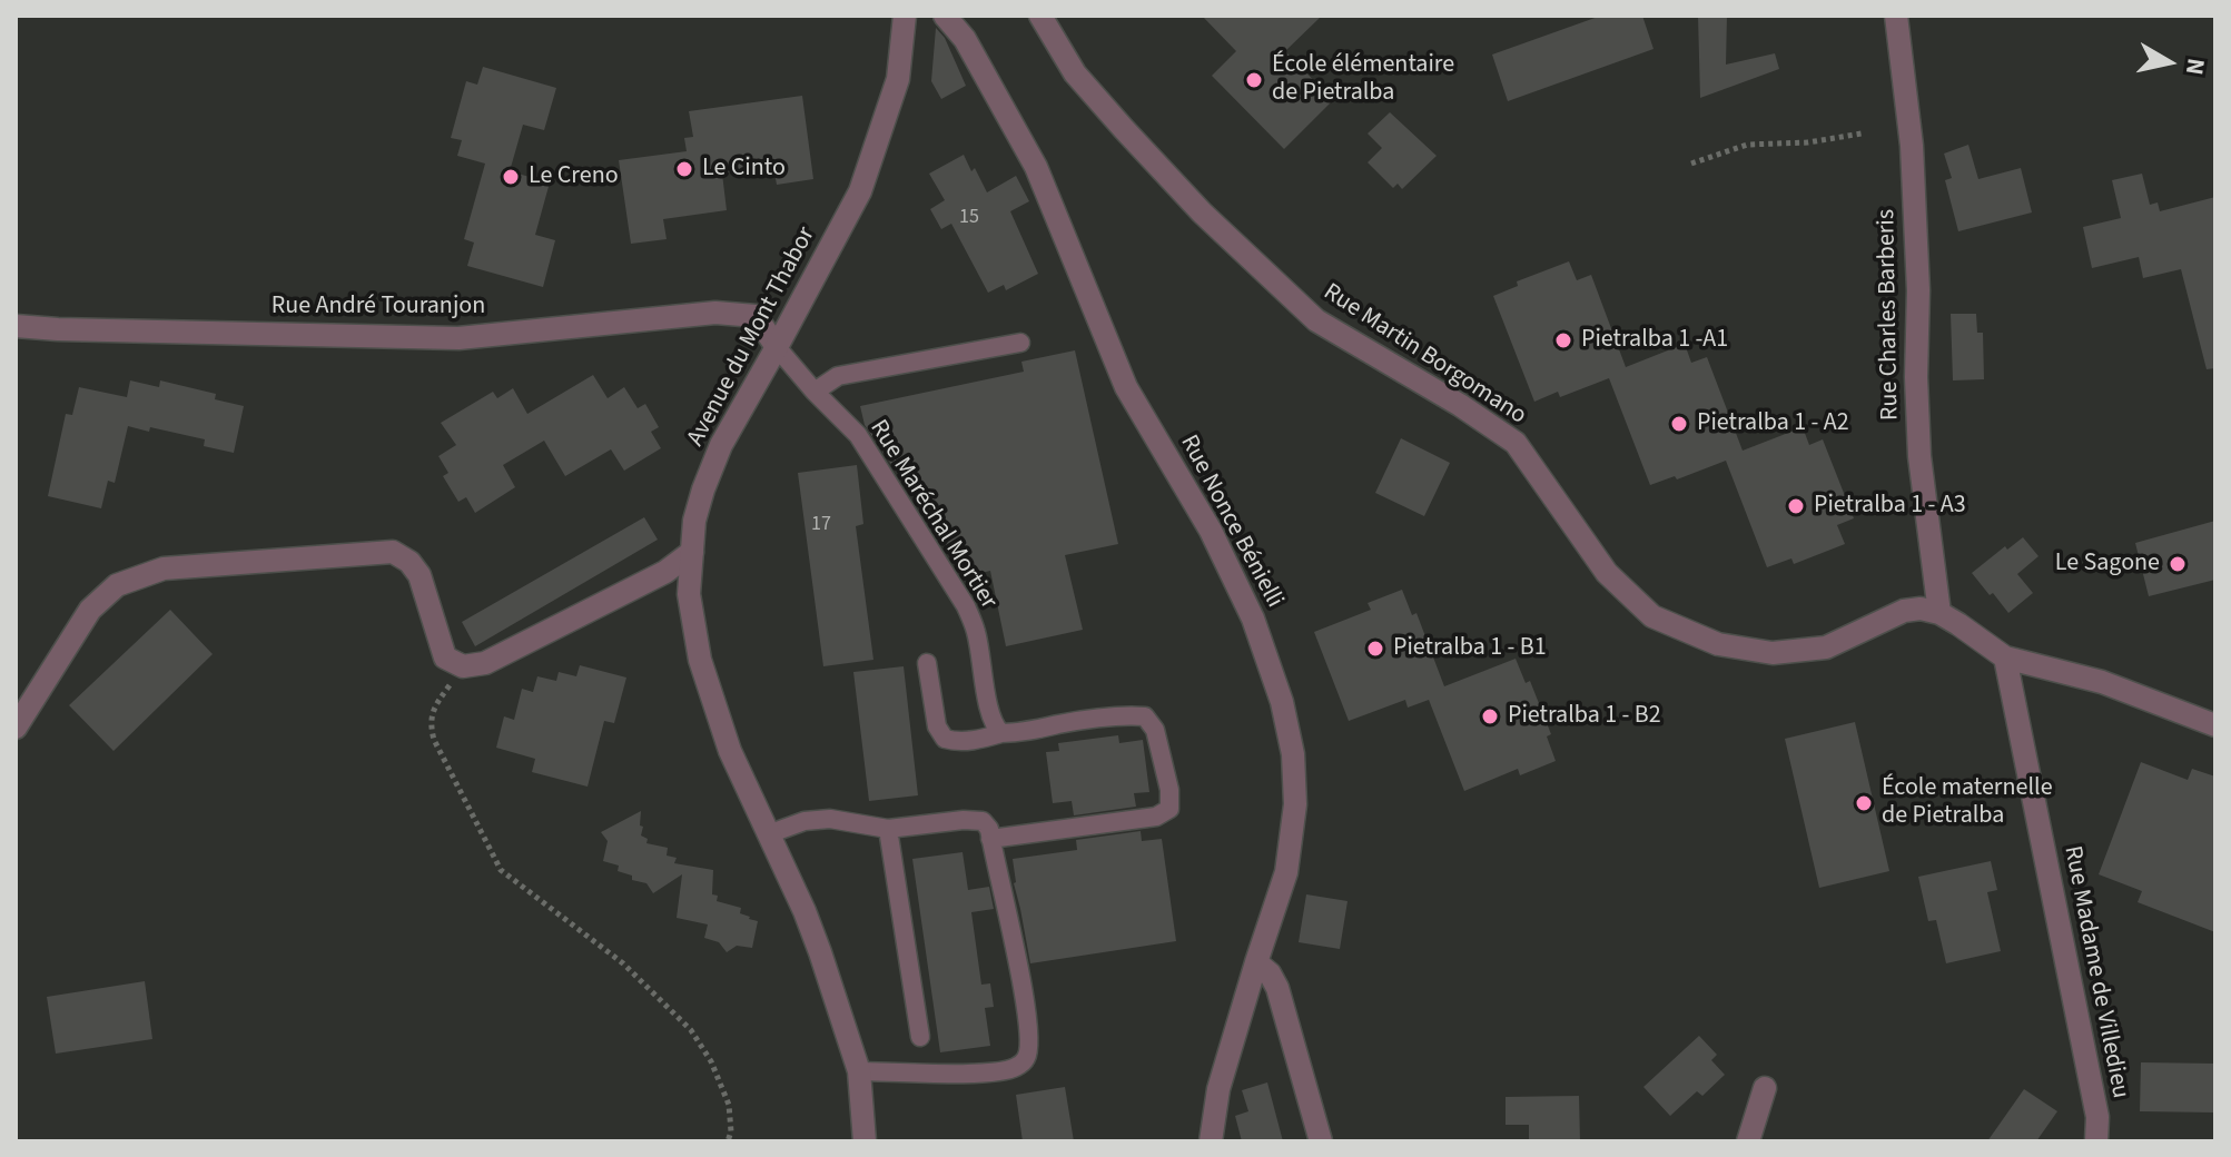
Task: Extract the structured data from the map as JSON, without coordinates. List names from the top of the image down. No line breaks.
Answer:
{"streets":{"street":["Rue André Touranjon","Rue Charles Barberis","Avenue du Mont Thabor","Rue Martin Borgomano","Rue Nonce Bénielli","Rue Madame de Villedieu"],"lane":["Rue Maréchal Mortier"]},"crossings":[["Rue André Touranjon","Avenue du Mont Thabor"],["Rue André Touranjon","Rue Maréchal Mortier"],["Rue Charles Barberis","Rue Martin Borgomano"],["Avenue du Mont Thabor","Rue Maréchal Mortier"]],"places":["École élémentaire de Pietralba","Le Cinto","Le Creno","Pietralba 1 -A1","Pietralba 1 - A2","Pietralba 1 - A3","Le Sagone","Pietralba 1 - B1","Pietralba 1 - B2","École maternelle de Pietralba"],"house_numbers":["15","17"],"north":"right"}
